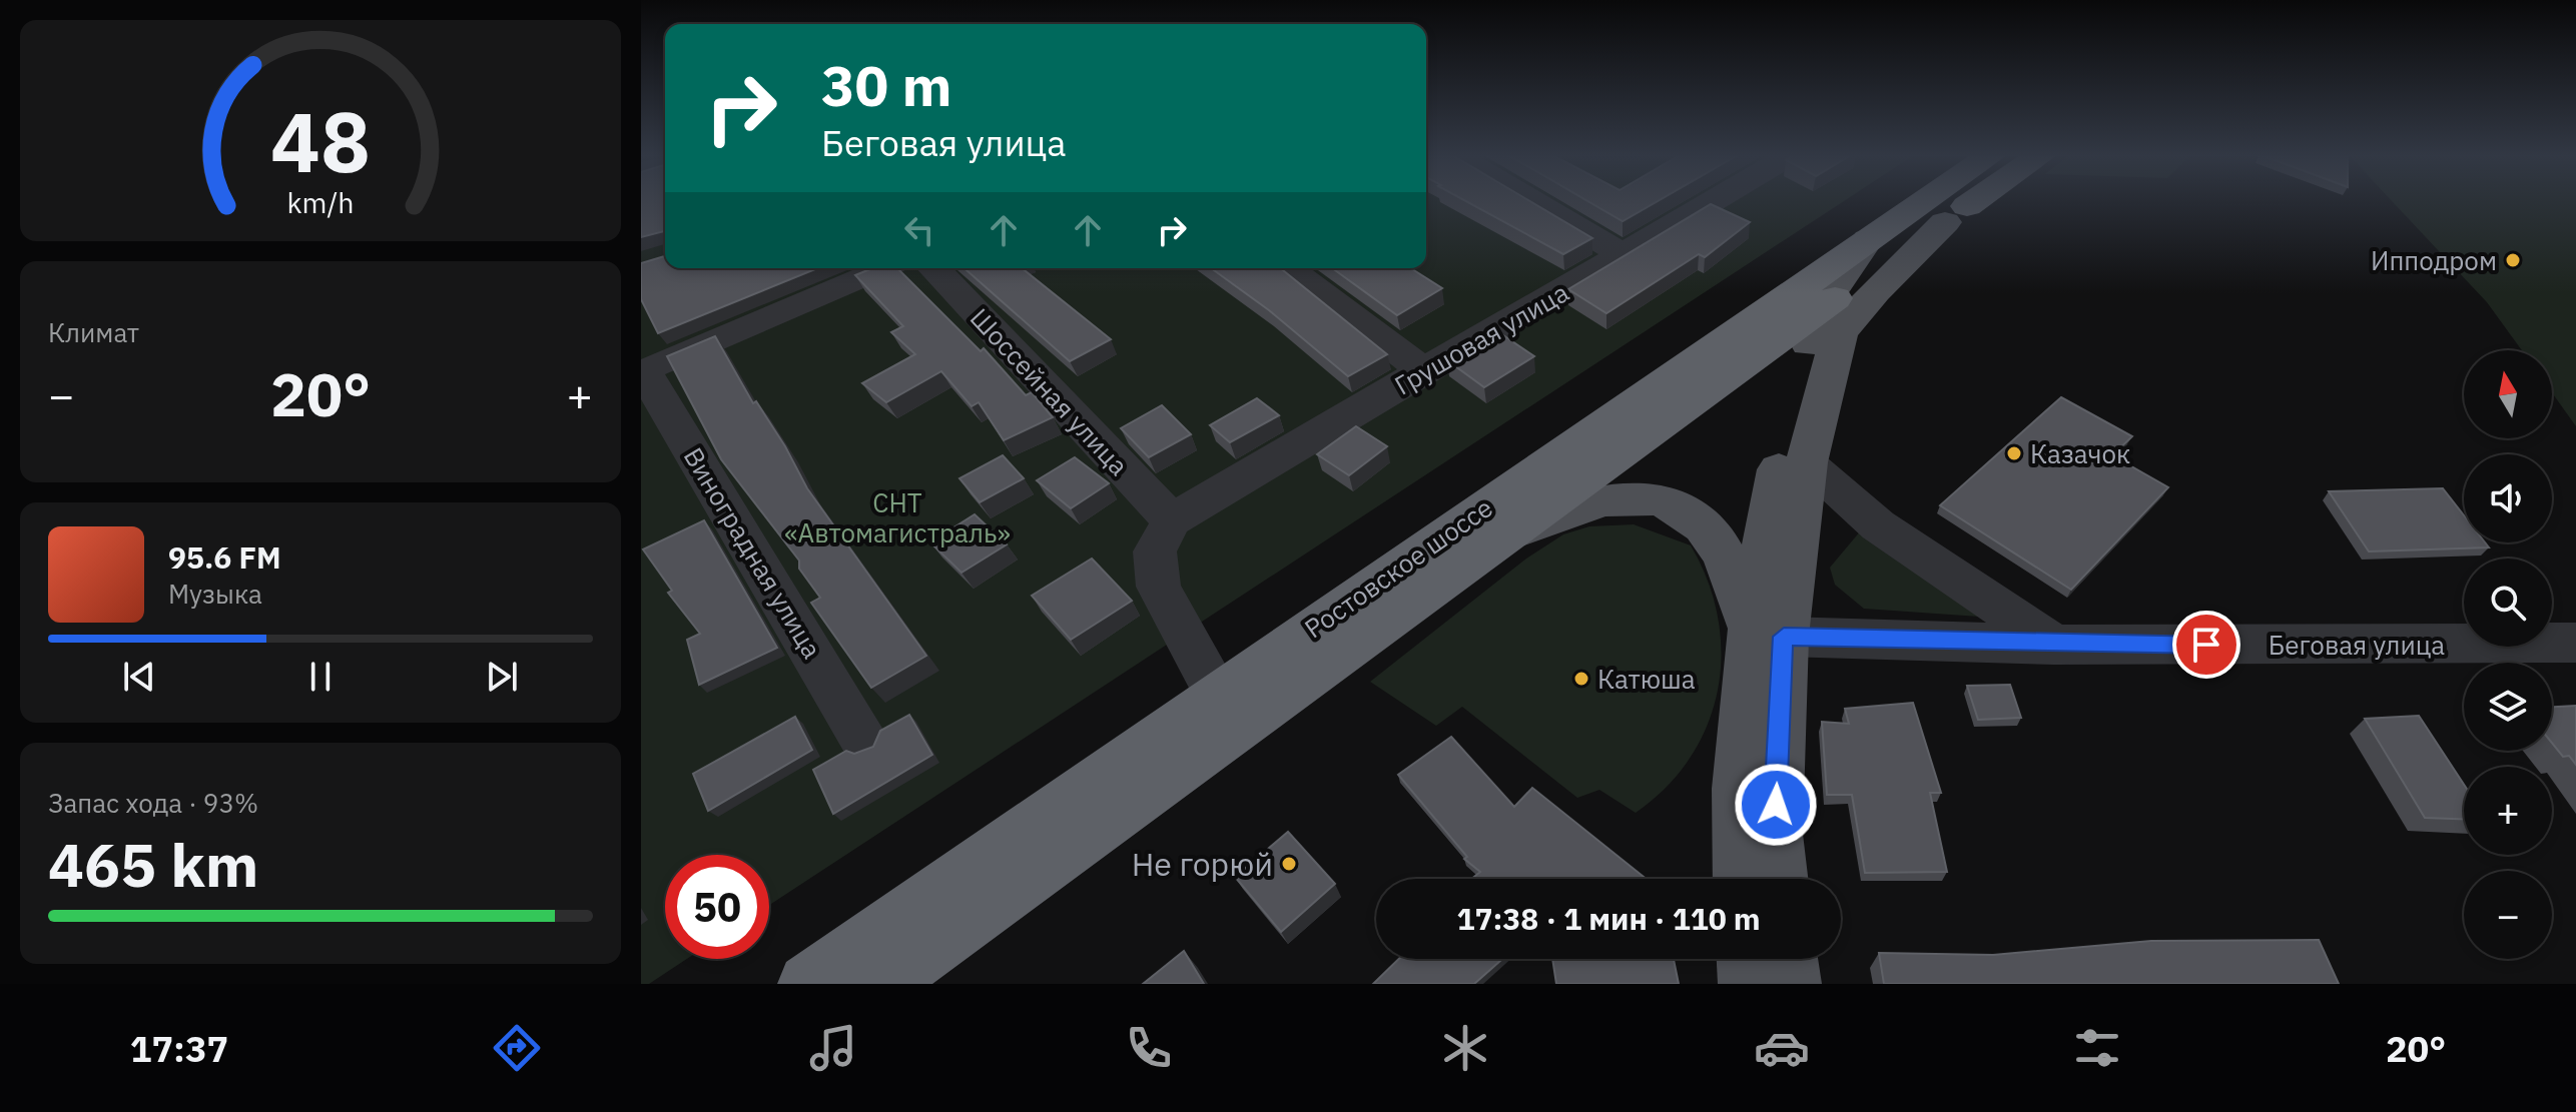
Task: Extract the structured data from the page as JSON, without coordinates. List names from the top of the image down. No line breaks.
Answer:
{"streets":{"highway":["Ростовское шоссе"],"street":["Грушовая улица","Шоссейная улица","Виноградная улица","Беговая улица"]},"crossings":[["Грушовая улица","Шоссейная улица"]],"parks":["СНТ «Автомагистраль»"],"places":["Ипподром","Казачок","Катюша","Не горюй"],"north":"top","page":{"turn":["30 m","Беговая улица"],"tile":["Климат",["Запас хода · 93%","465 km"]],"map_buttons":["+","−"],"heat":["−","20°","+"],"song":["95.6 FM","Музыка"],"limit":"50","trip":"17:38 · 1 мин · 110 m","tabs":["17:37","20°"],"gauge":["48","km/h"]}}
